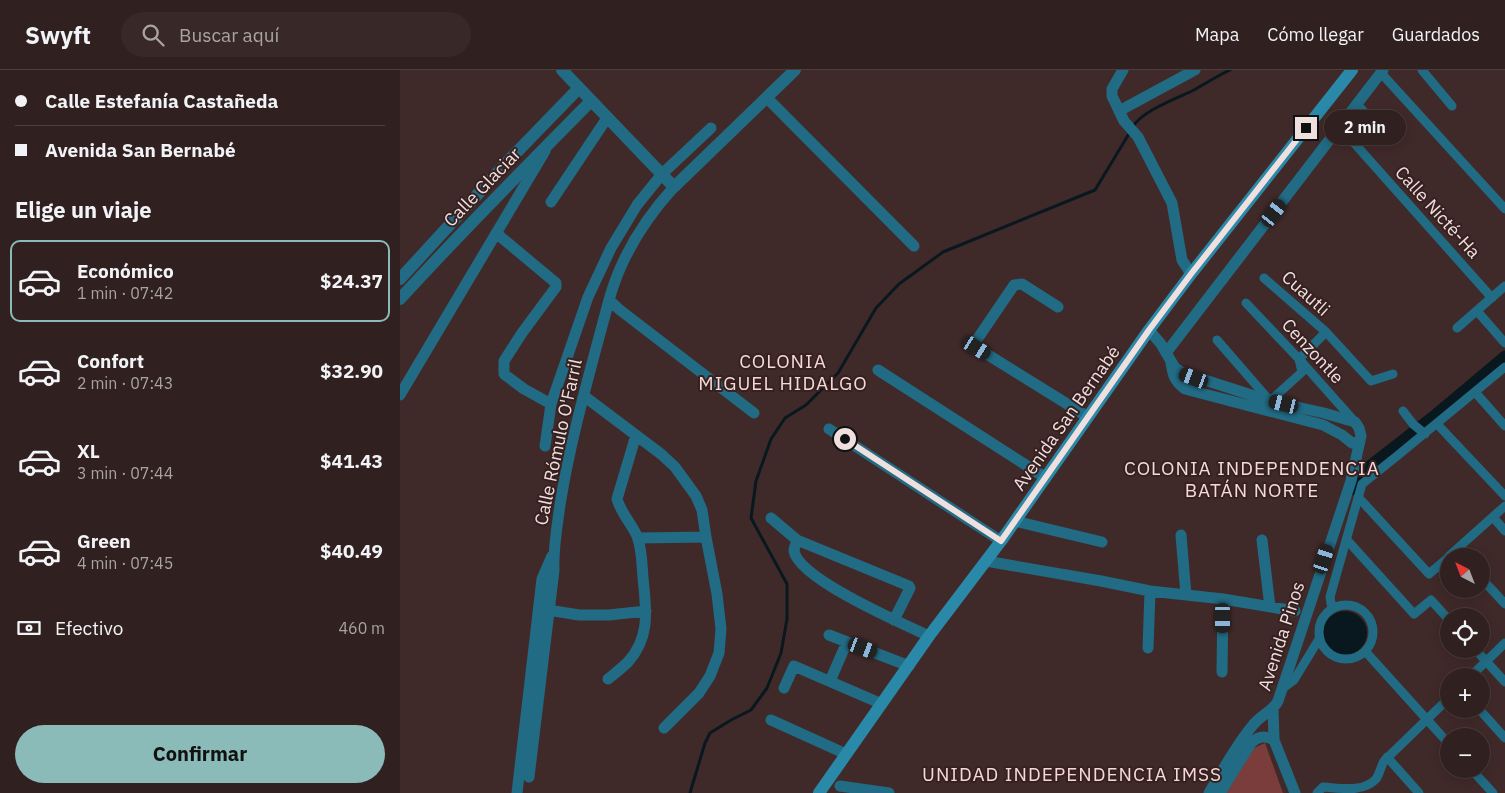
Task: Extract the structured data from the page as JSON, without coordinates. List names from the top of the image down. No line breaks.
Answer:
{"streets":{"main road":["Avenida San Bernabé"],"street":["Calle Glaciar","Calle Nicté-Ha","Cuautli","Cenzontle","Calle Rómulo O'Farril","Avenida Pinos"]},"crossings":[["Cenzontle","Avenida Pinos"]],"districts":["COLONIA MIGUEL HIDALGO","COLONIA INDEPENDENCIA BATÁN NORTE","UNIDAD INDEPENDENCIA IMSS"],"north":"top left","page":{"header":"Swyft","search":"Buscar aquí","nav":["Mapa","Cómo llegar","Guardados"],"banner":["Calle Estefanía Castañeda","Avenida San Bernabé"],"bubble":"2 min","heading":"Elige un viaje","list":[{"name":"Económico","note":"1 min · 07:42","value":"$24.37"},{"name":"Confort","note":"2 min · 07:43","value":"$32.90"},{"name":"XL","note":"3 min · 07:44","value":"$41.43"},{"name":"Green","note":"4 min · 07:45","value":"$40.49"}],"map_buttons":["+","−"],"pay":["Efectivo","460 m"],"buttons":"Confirmar"}}
